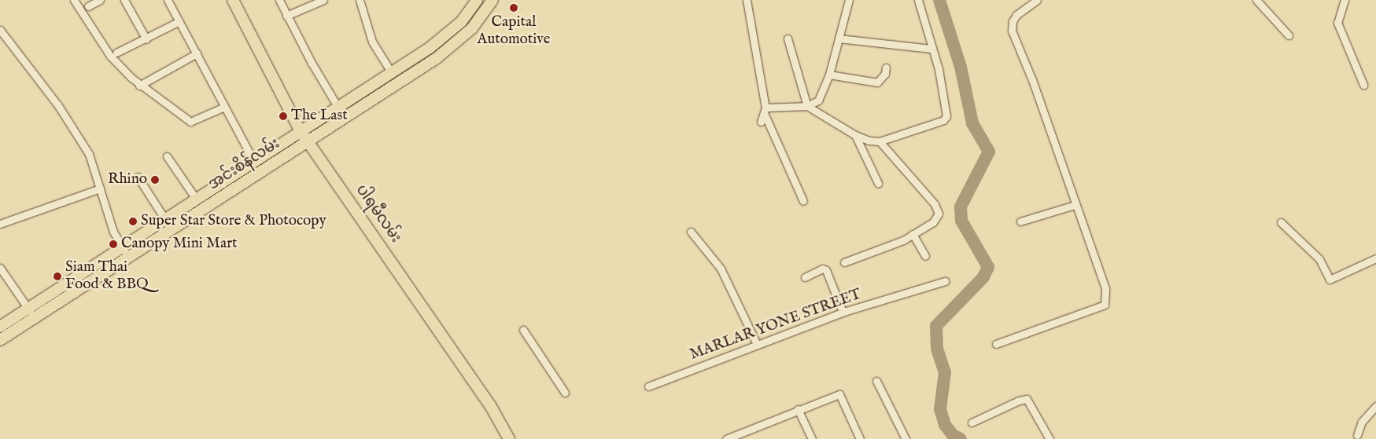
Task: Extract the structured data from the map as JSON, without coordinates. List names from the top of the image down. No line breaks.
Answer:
{"streets":{"main road":["အင်းစိန်လမ်း","ပါရမီလမ်း"],"street":["MARLAR YONE STREET"]},"crossings":[["အင်းစိန်လမ်း","ပါရမီလမ်း"]],"places":["Capital Automotive","The Last","Rhino","Super Star Store & Photocopy","Canopy Mini Mart","Siam Thai Food & BBQ"]}
